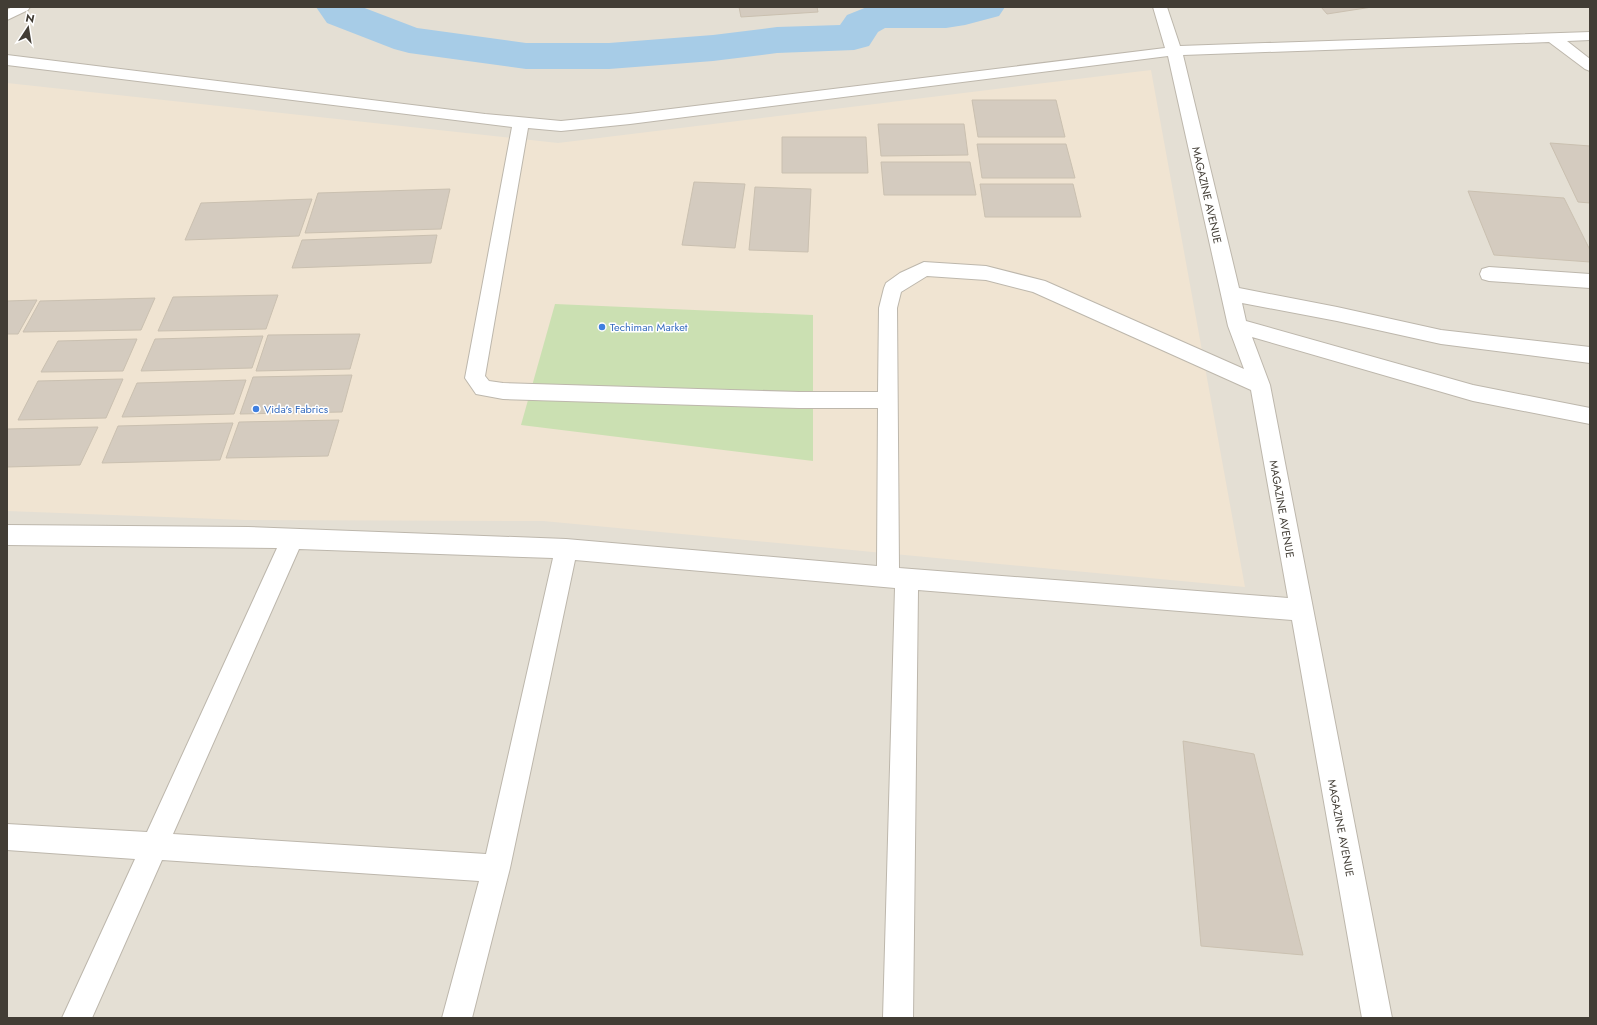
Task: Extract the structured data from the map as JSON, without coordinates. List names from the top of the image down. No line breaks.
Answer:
{"streets":{"street":["MAGAZINE AVENUE"]},"places":["Techiman Market","Vida's Fabrics"],"north":"top"}
